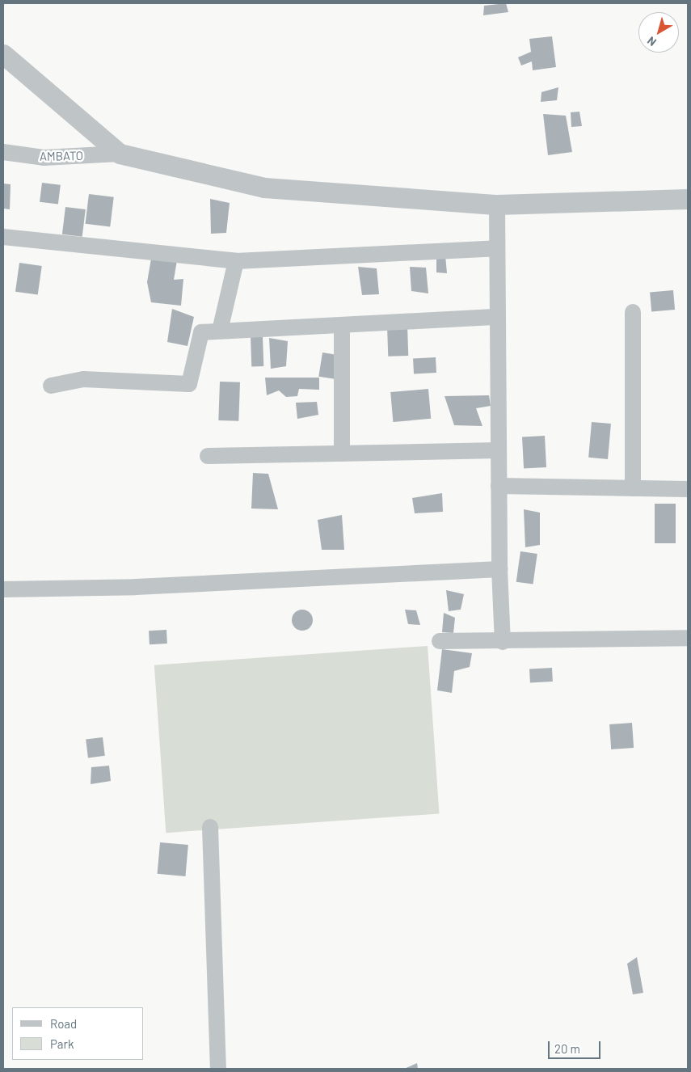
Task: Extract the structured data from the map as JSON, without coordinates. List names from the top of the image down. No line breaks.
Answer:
{"streets":{"street":["AMBATO"]},"legend":["Road","Park"],"scale_bar":"20 m","north":"bottom left"}
